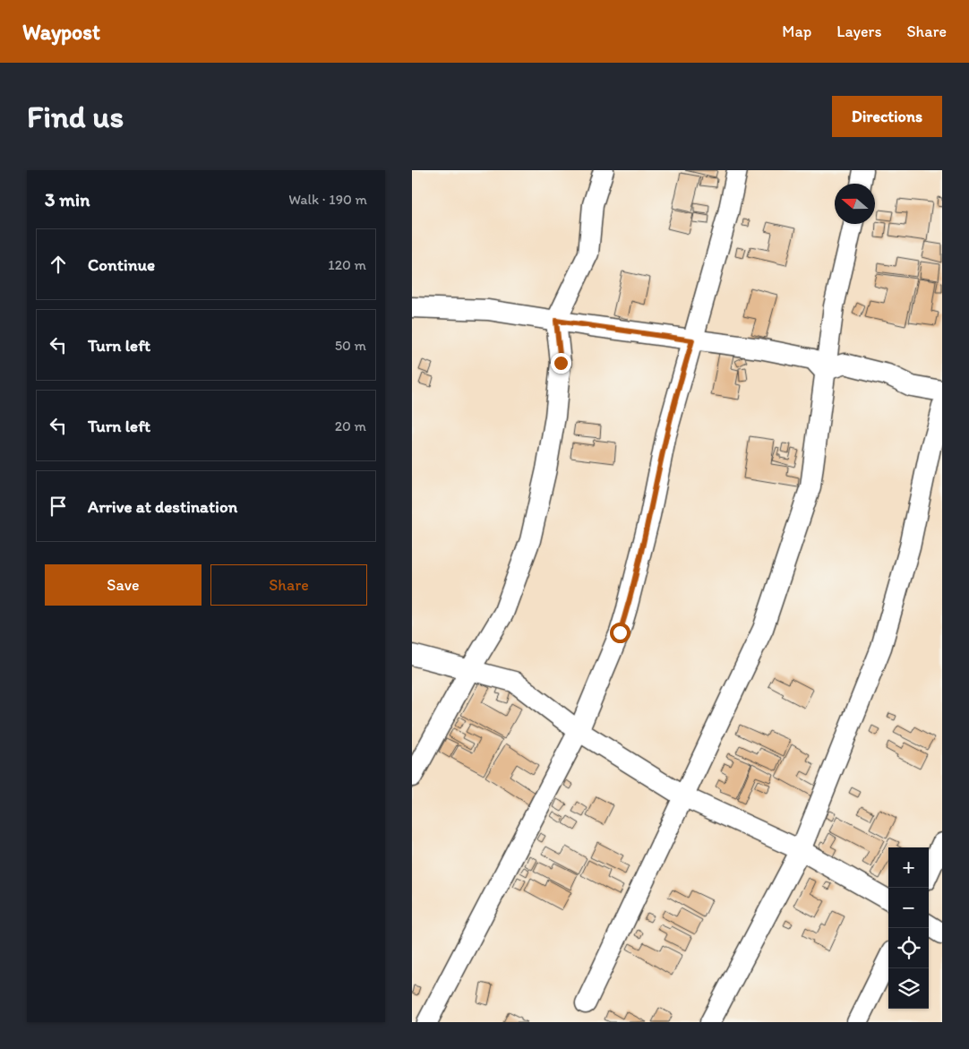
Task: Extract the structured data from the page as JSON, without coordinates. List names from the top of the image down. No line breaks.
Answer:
{"north":"left","page":{"header":"Waypost","nav":["Map","Layers","Share"],"buttons":["Directions",["Save","Share"]],"title":"Find us","heading":["3 min","Walk · 190 m"],"list":[["Continue","120 m"],["Turn left","50 m"],["Turn left","20 m"],"Arrive at destination"],"map_buttons":["+","−"]}}
